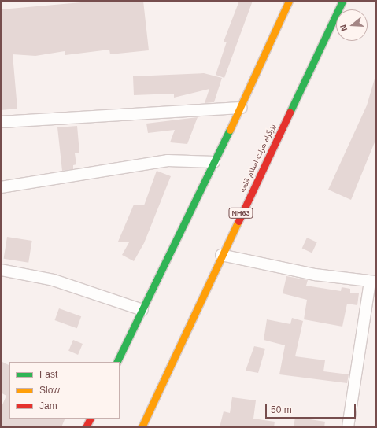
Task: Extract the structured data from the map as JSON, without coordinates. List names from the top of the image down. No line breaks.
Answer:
{"streets":{"highway":["بزرگراه هرات-اسلام قلعه","NH63"]},"legend":["Fast","Slow","Jam"],"scale_bar":"50 m","north":"left"}
